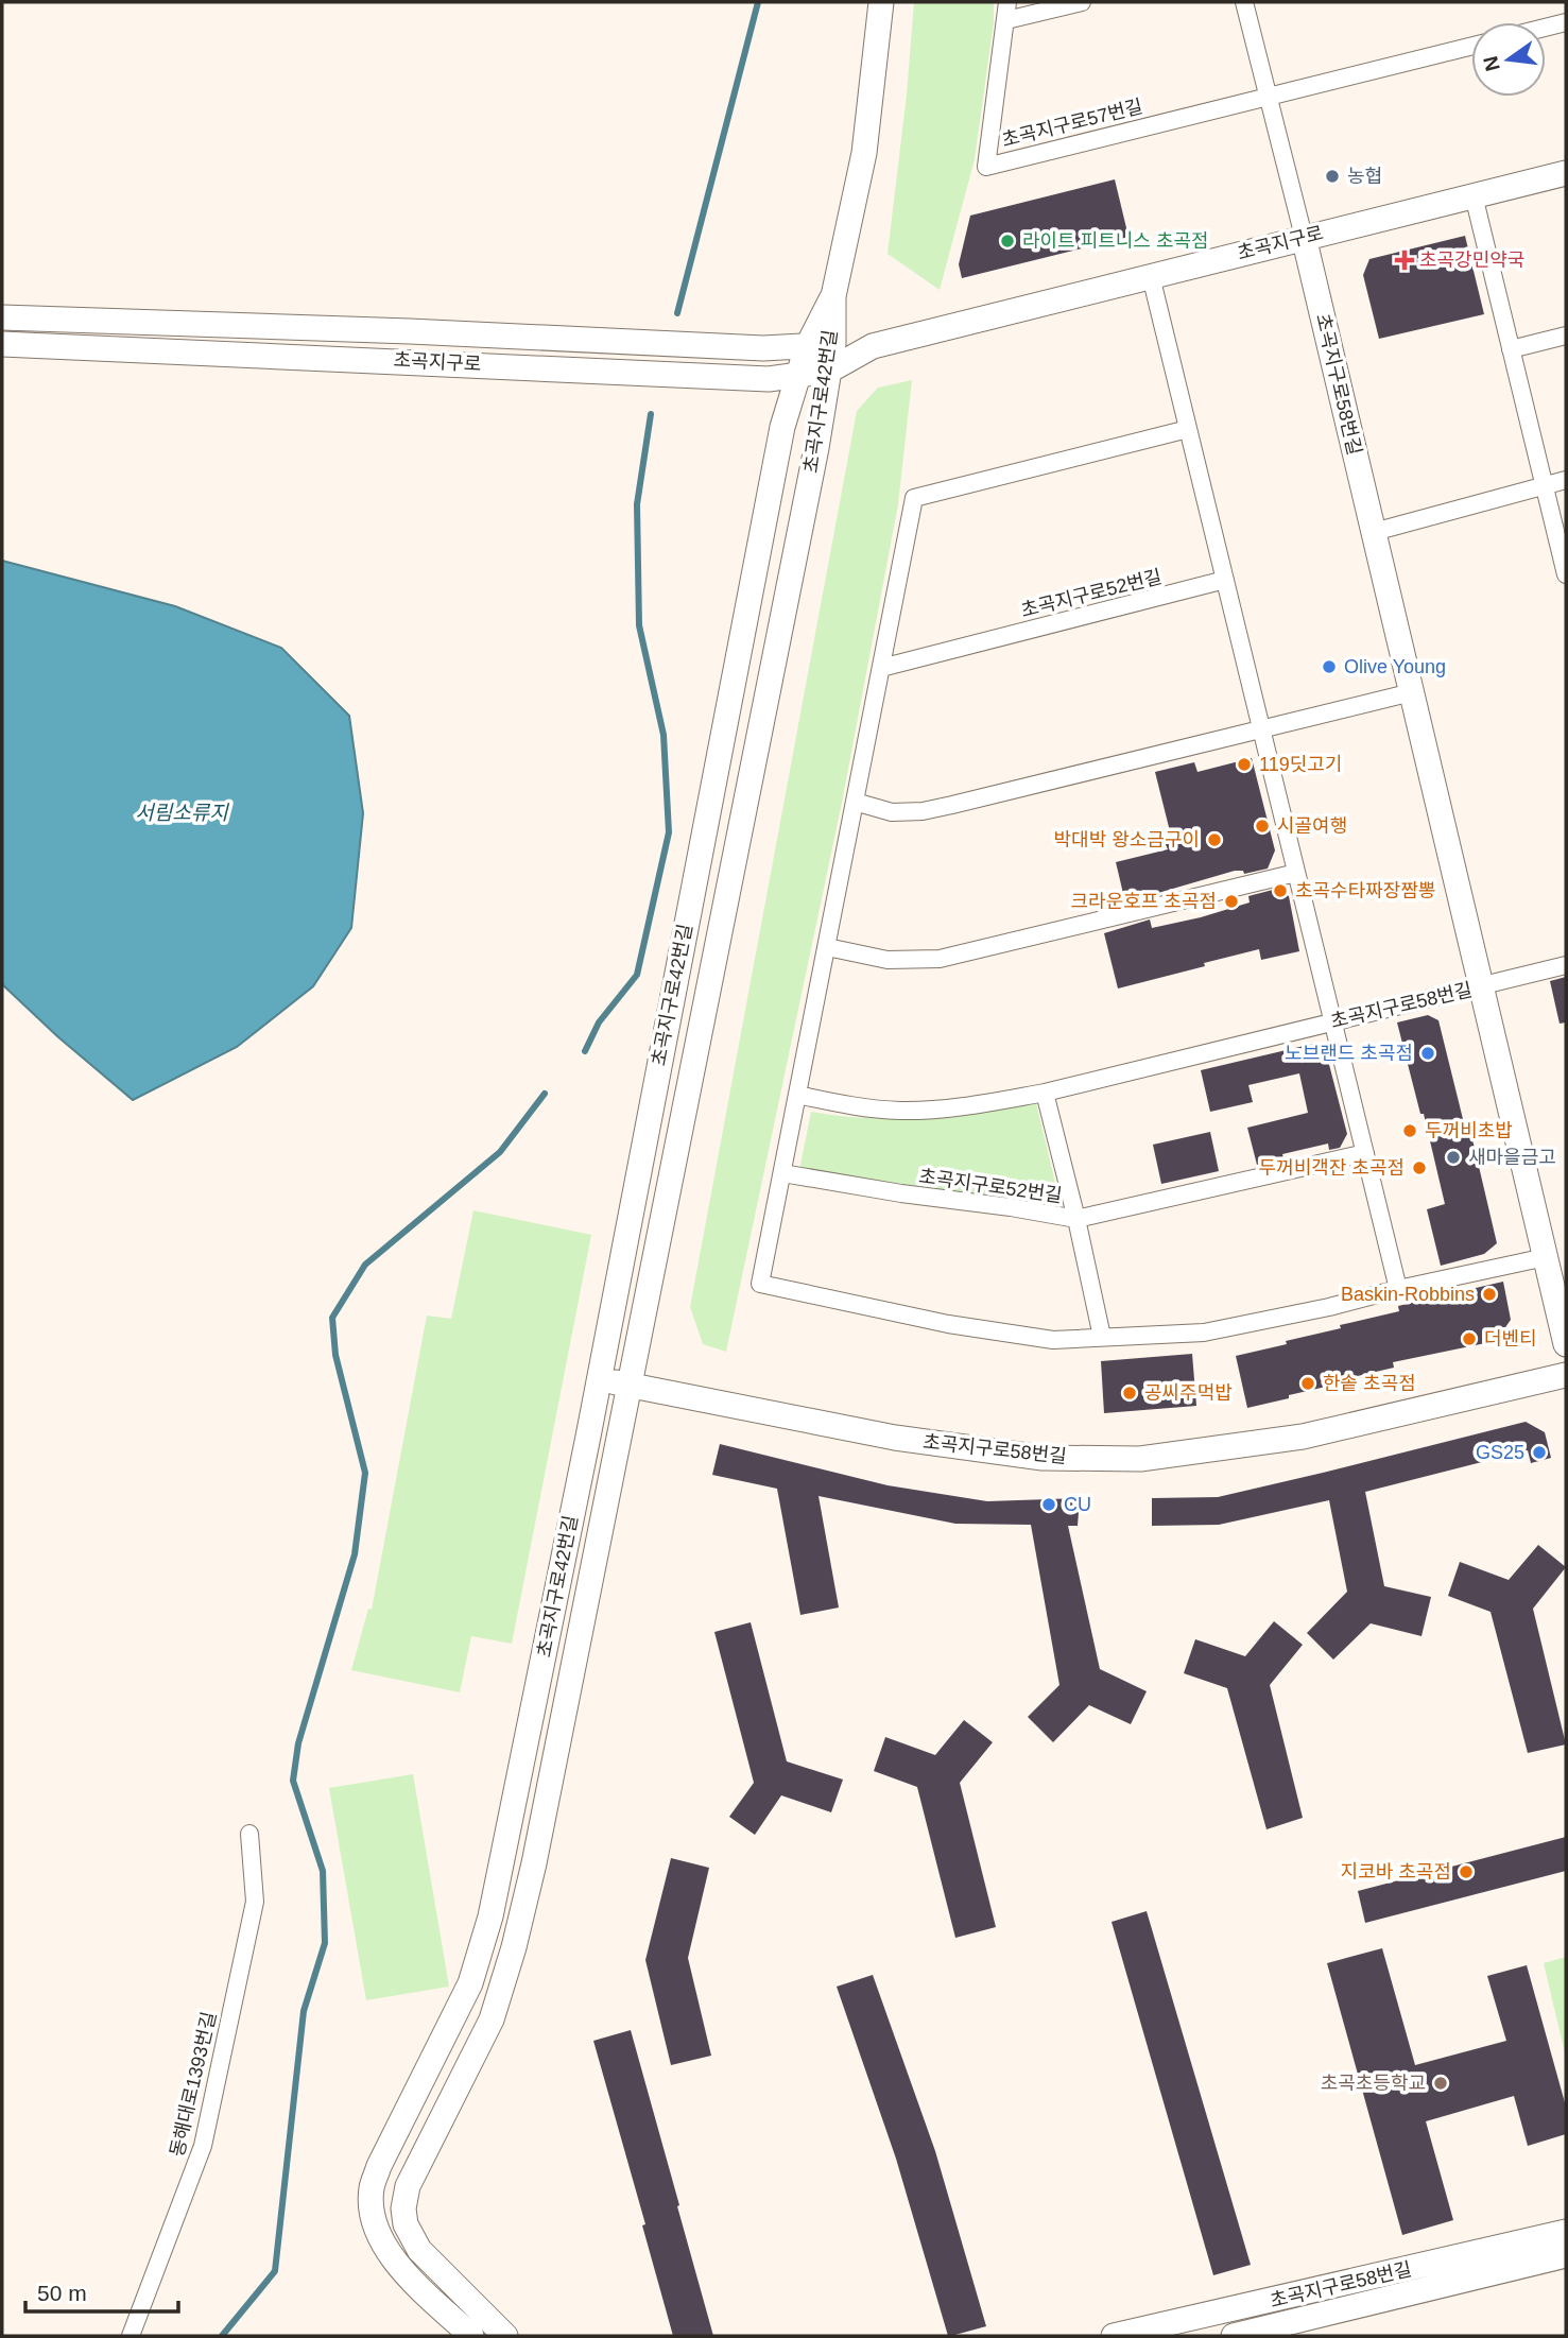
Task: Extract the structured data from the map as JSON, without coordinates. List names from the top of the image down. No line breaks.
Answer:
{"streets":{"street":["초곡지구로57번길","초곡지구로","초곡지구로58번길","초곡지구로42번길","초곡지구로52번길","동해대로1393번길"]},"crossings":[["초곡지구로","초곡지구로58번길"],["초곡지구로","초곡지구로42번길"],["초곡지구로58번길","초곡지구로42번길"]],"water":["서림소류지"],"places":{"other":["농협","라이트 피트니스 초곡점","Olive Young","119딧고기","시골여행","박대박 왕소금구이","초곡수타짜장짬뽕","크라운호프 초곡점","노브랜드 초곡점","두꺼비초밥","새마을금고","두꺼비객잔 초곡점","Baskin-Robbins","더벤티","한솥 초곡점","공씨주먹밥","GS25","CU","지코바 초곡점","초곡초등학교"],"health":["초곡강민약국"]},"scale_bar":"50 m","north":"left"}
